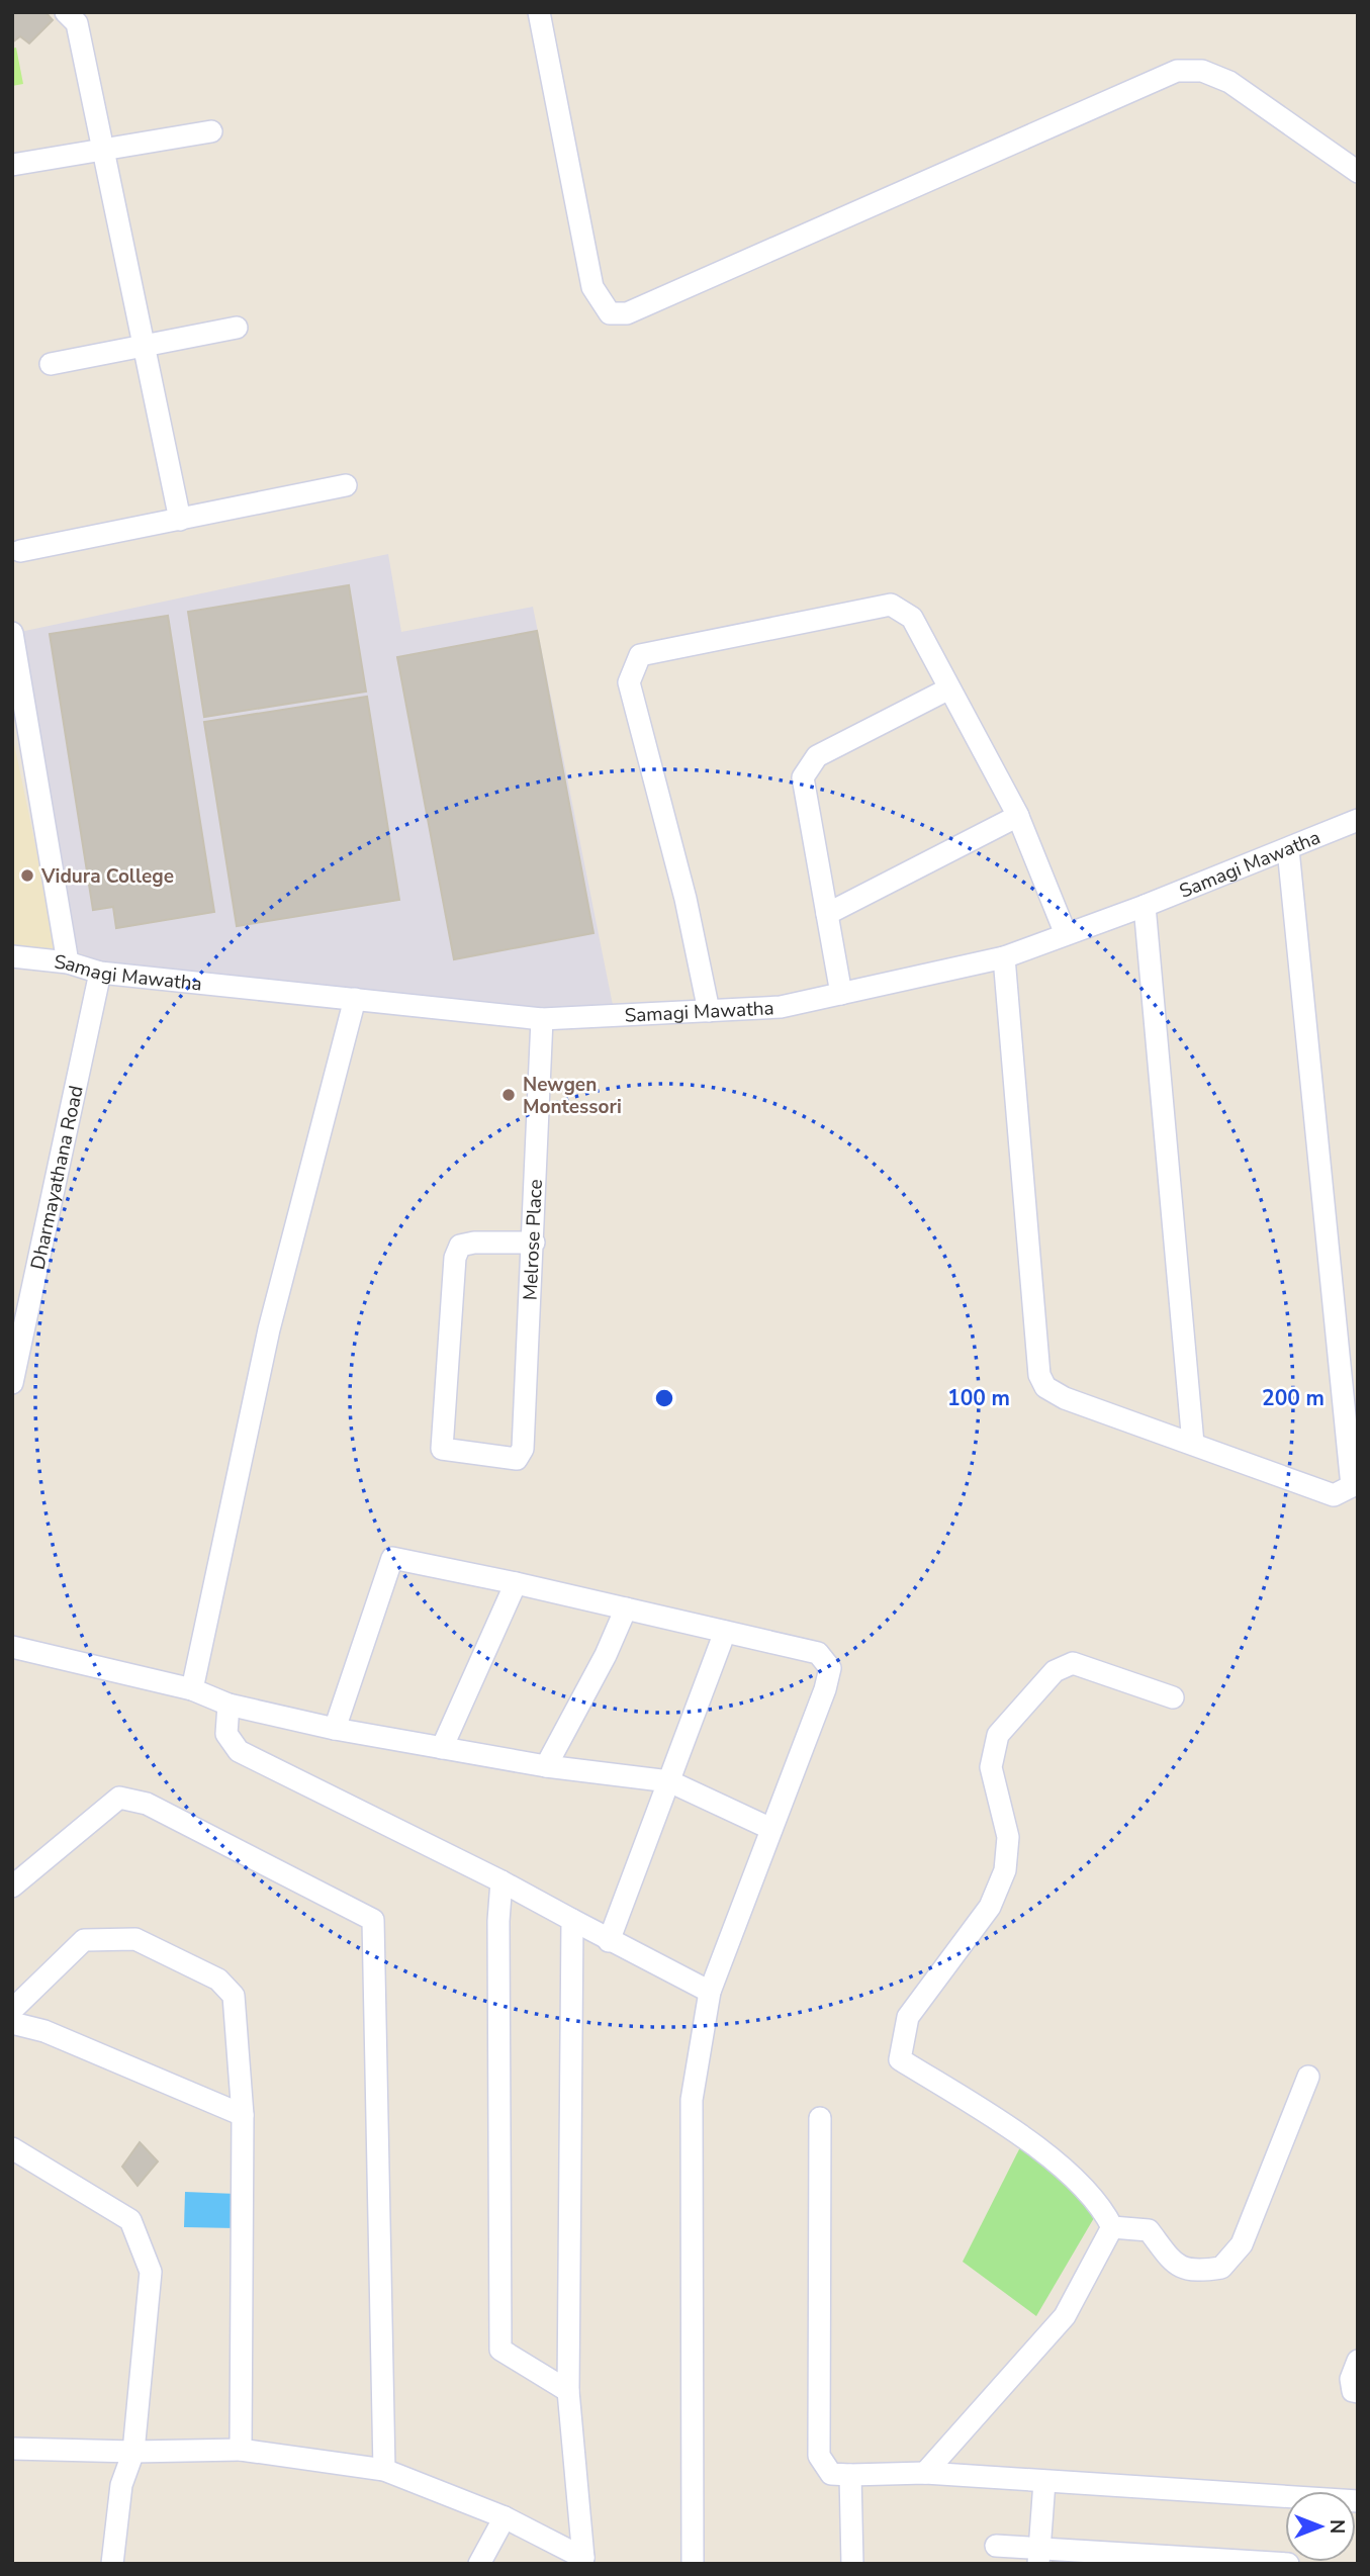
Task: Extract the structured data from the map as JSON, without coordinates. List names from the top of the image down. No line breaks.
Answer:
{"streets":{"street":["Samagi Mawatha","Dharmayathana Road","Melrose Place"]},"crossings":[["Samagi Mawatha","Dharmayathana Road"],["Samagi Mawatha","Melrose Place"]],"places":["Vidura College","Newgen Montessori"],"north":"right","rings":["100 m","200 m"]}
